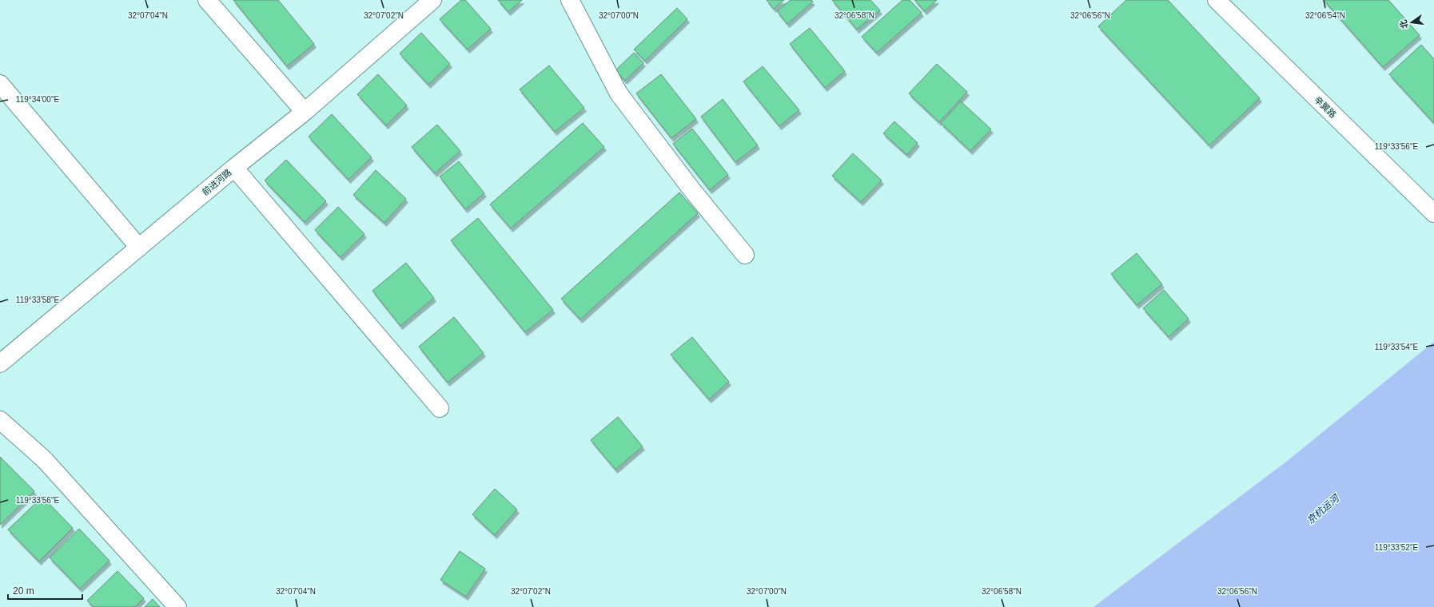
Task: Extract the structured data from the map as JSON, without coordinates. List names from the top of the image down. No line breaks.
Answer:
{"streets":{"street":["辛翼路","前进河路"]},"water":["京杭运河"],"scale_bar":"20 m","north":"left","coordinates":["32°07'04\"N","32°07'02\"N","32°06'56\"N","32°07'00\"N","32°06'58\"N","32°06'54\"N","119°34'00\"E","119°33'56\"E","119°33'58\"E","119°33'54\"E","119°33'52\"E"]}
